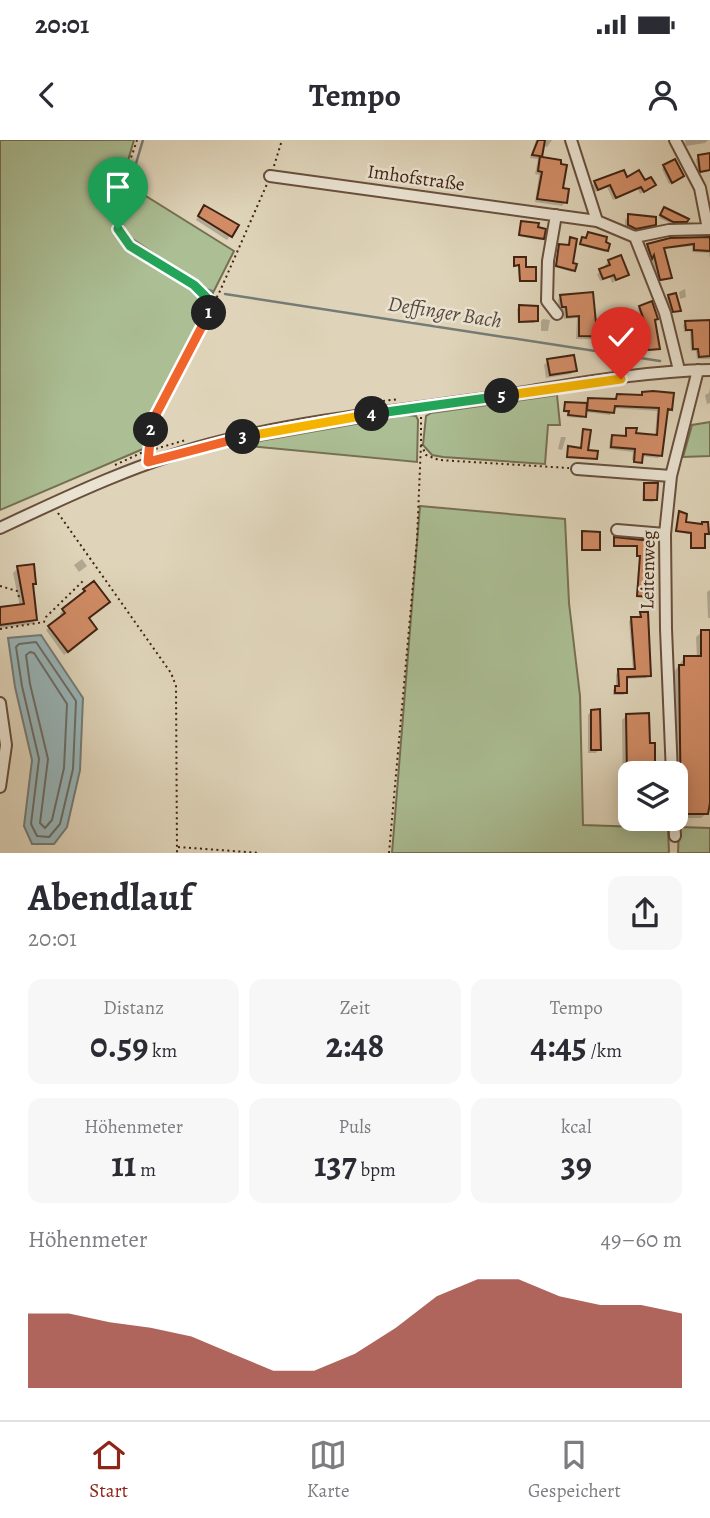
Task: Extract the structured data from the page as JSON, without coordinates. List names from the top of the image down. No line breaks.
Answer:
{"streets":{"street":["Imhofstraße","Leitenweg"]},"water":["Deffinger Bach"],"page":{"status":"20:01","header":"Tempo","pins":["1","5","4","2","3"],"heading":["Abendlauf","20:01"],"stats":[["Distanz","0.59 km"],["Zeit","2:48"],["Tempo","4:45 /km"],["Höhenmeter","11 m"],["Puls","137 bpm"],["kcal","39"]],"chart":["Höhenmeter","49–60 m"],"tabs":["Start","Karte","Gespeichert"]}}
